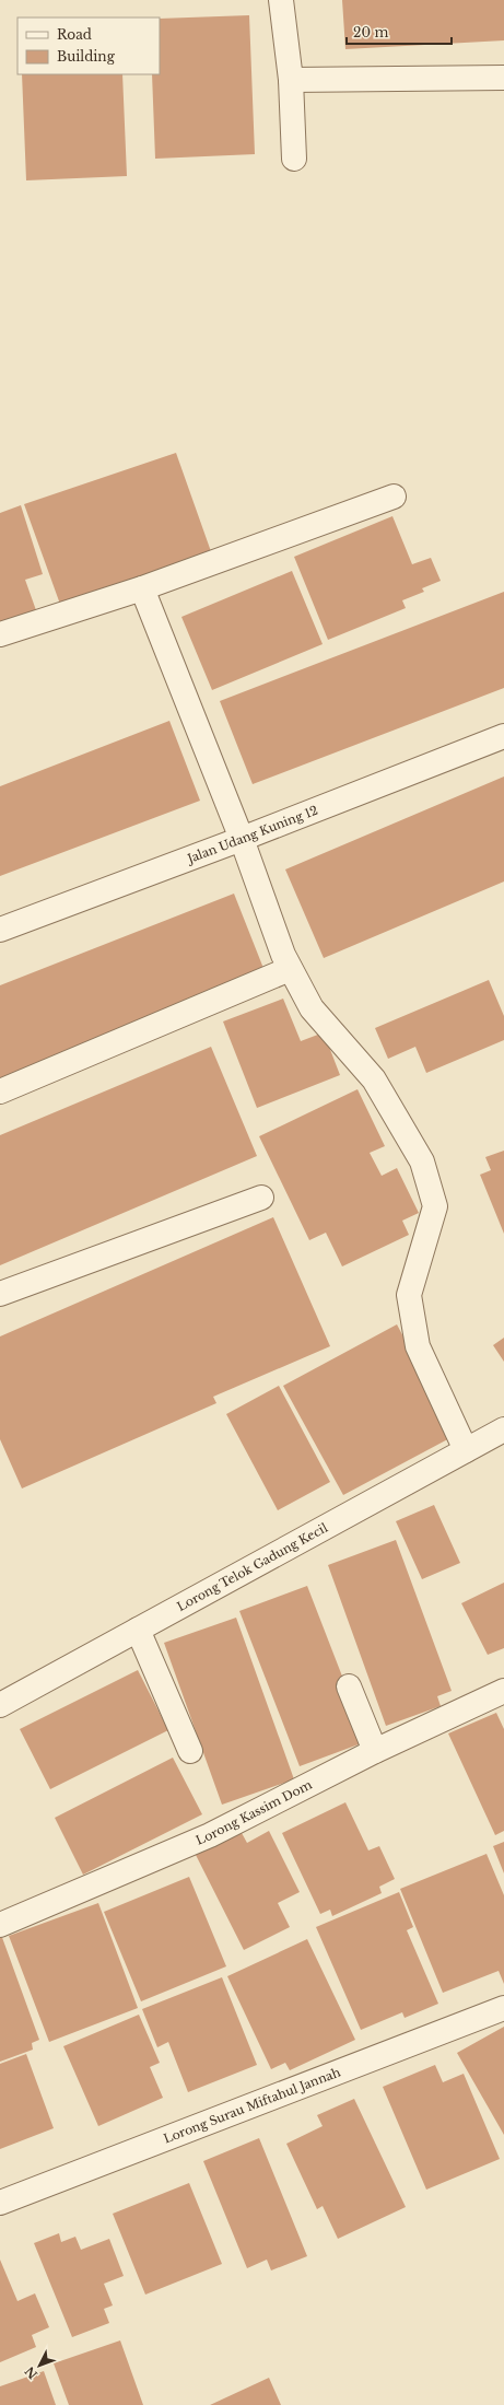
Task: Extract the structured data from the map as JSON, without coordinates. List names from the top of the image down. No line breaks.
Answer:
{"streets":{"street":["Jalan Udang Kuning 12","Lorong Telok Gadung Kecil","Lorong Kassim Dom","Lorong Surau Miftahul Jannah"]},"legend":["Road","Building"],"scale_bar":"20 m","north":"bottom left"}
